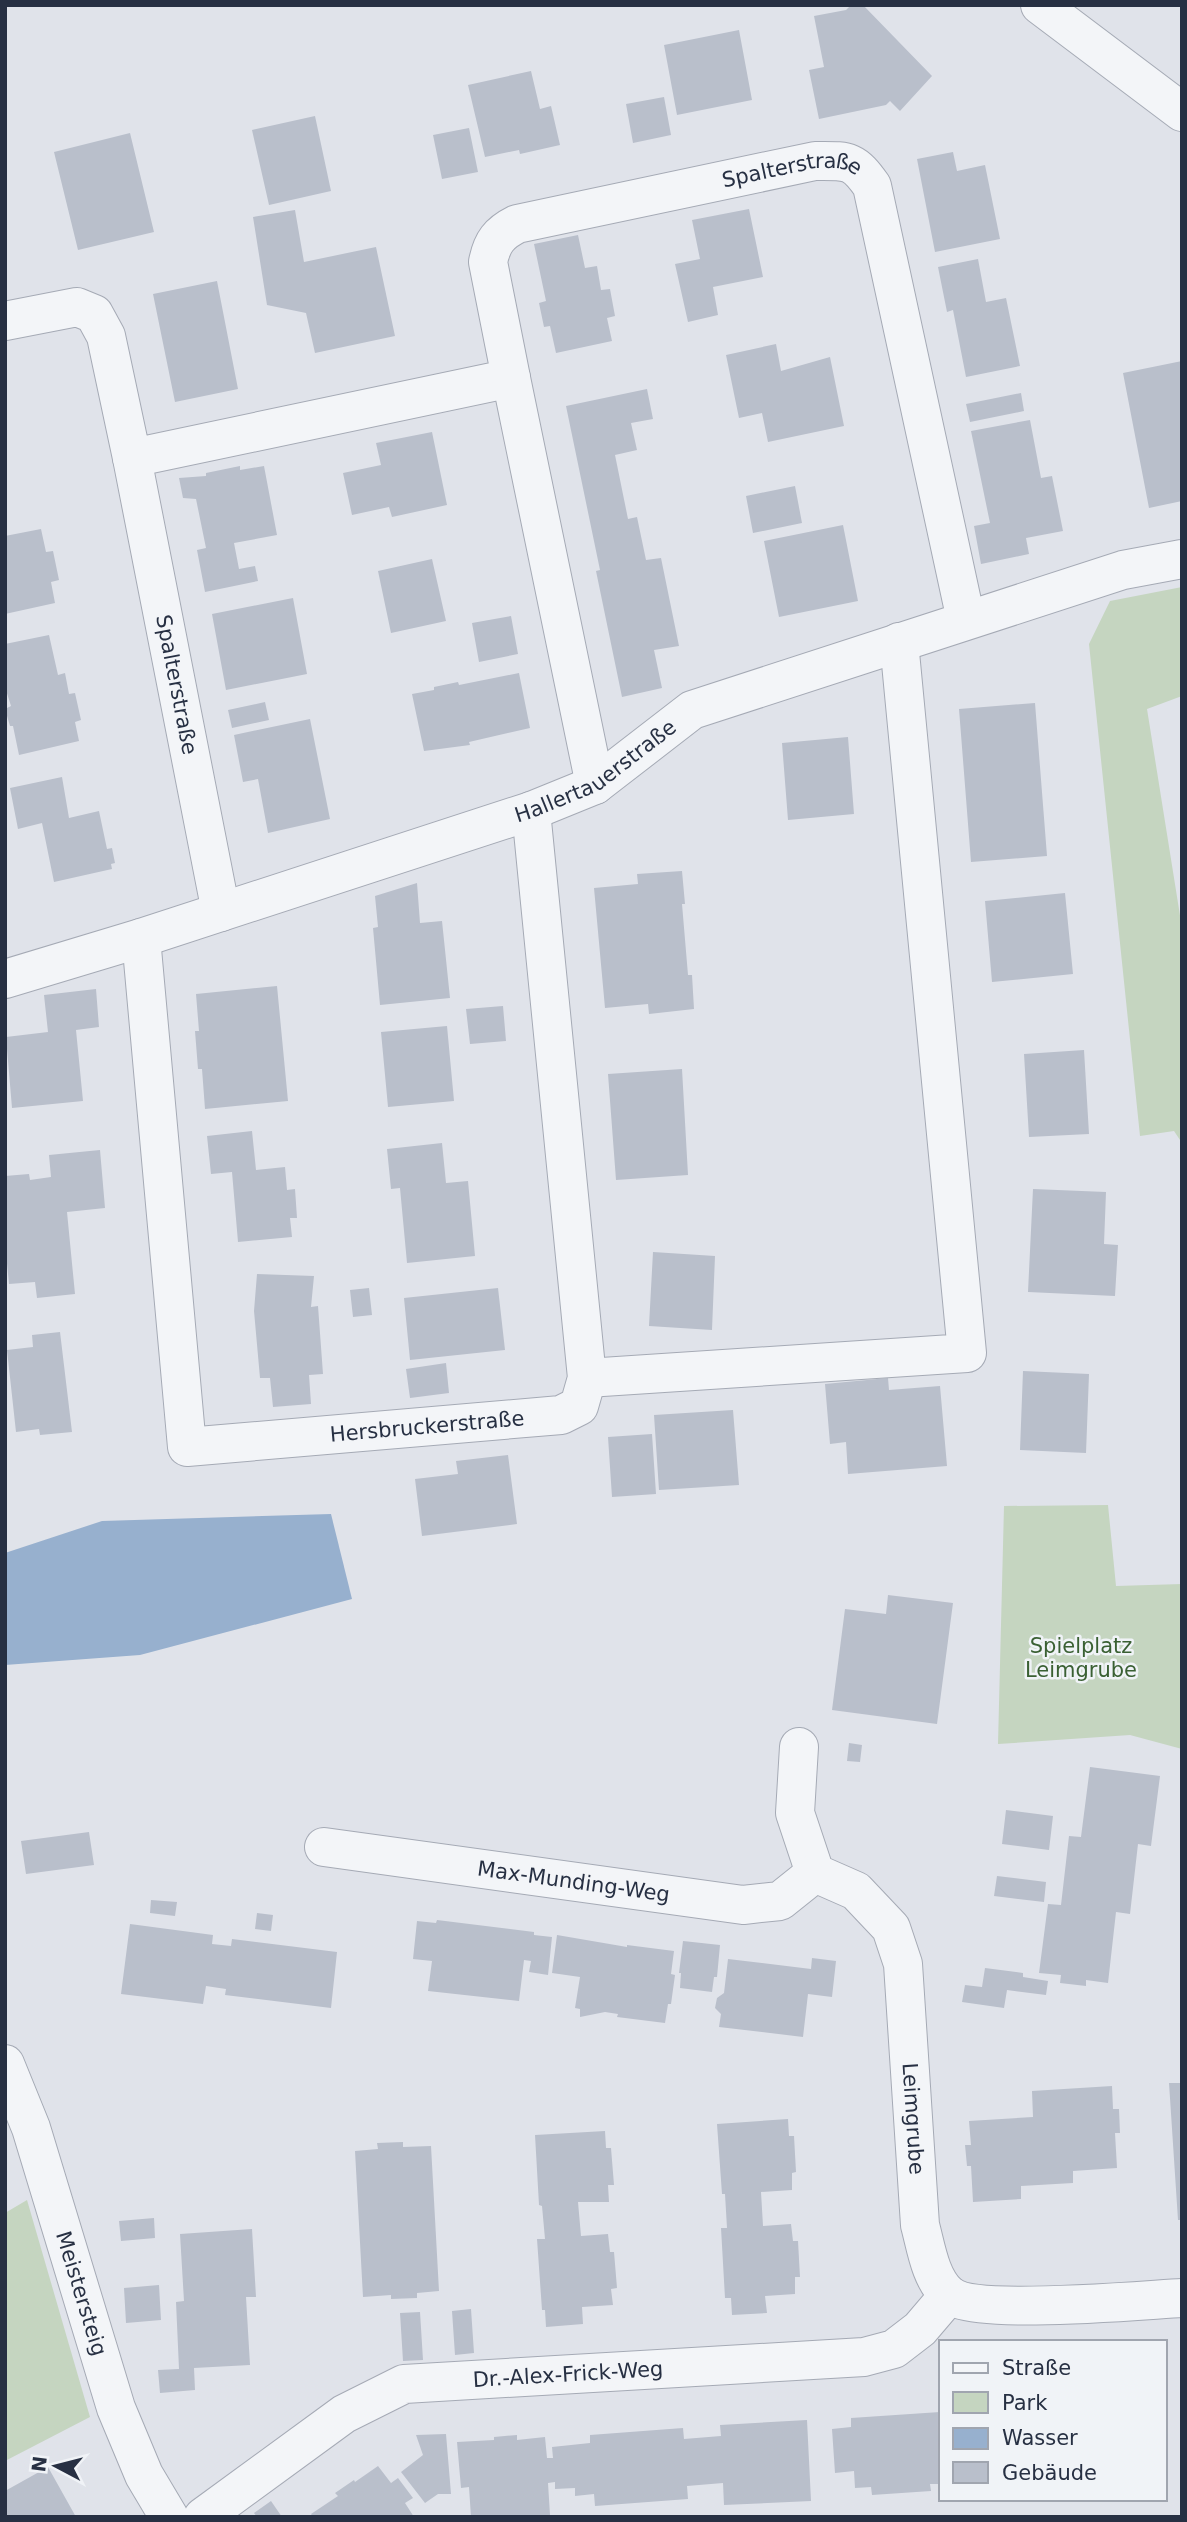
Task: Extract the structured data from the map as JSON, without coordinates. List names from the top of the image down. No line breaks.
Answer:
{"streets":{"street":["Spalterstraße","Hallertauerstraße","Hersbruckerstraße","Max-Munding-Weg","Leimgrube","Meistersteig","Dr.-Alex-Frick-Weg"]},"crossings":[["Spalterstraße","Hallertauerstraße"],["Hallertauerstraße","Hersbruckerstraße"],["Max-Munding-Weg","Leimgrube"],["Leimgrube","Dr.-Alex-Frick-Weg"]],"parks":["Spielplatz Leimgrube"],"legend":["Straße","Park","Wasser","Gebäude"],"north":"left"}
